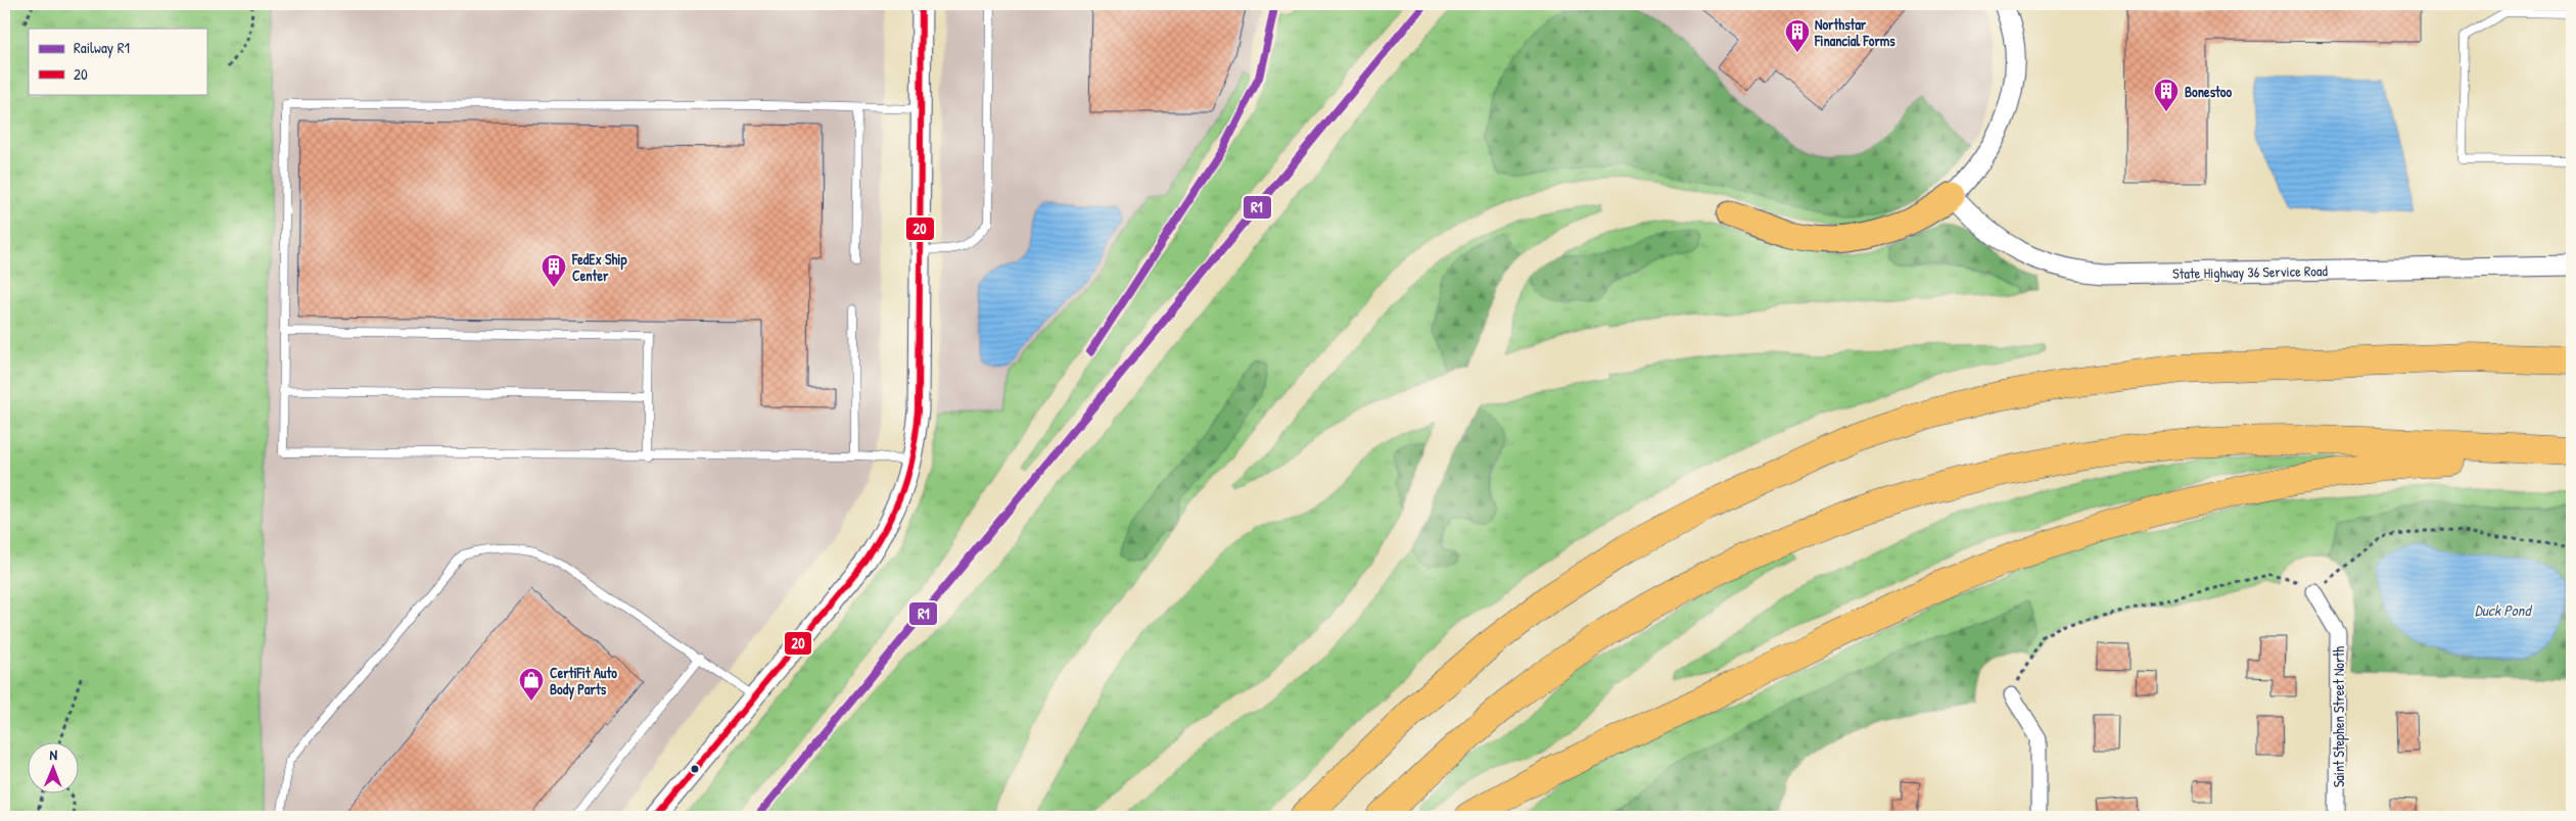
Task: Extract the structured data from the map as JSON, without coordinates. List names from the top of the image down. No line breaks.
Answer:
{"streets":{"street":["State Highway 36 Service Road","Saint Stephen Street North"]},"water":["Duck Pond"],"places":{"building":["Northstar Financial Forms","Bonestoo","FedEx Ship Center"],"shop":["CertiFit Auto Body Parts"]},"lines":["rail line R1","transit line 20"],"legend":["Railway R1","20"],"north":"top"}
